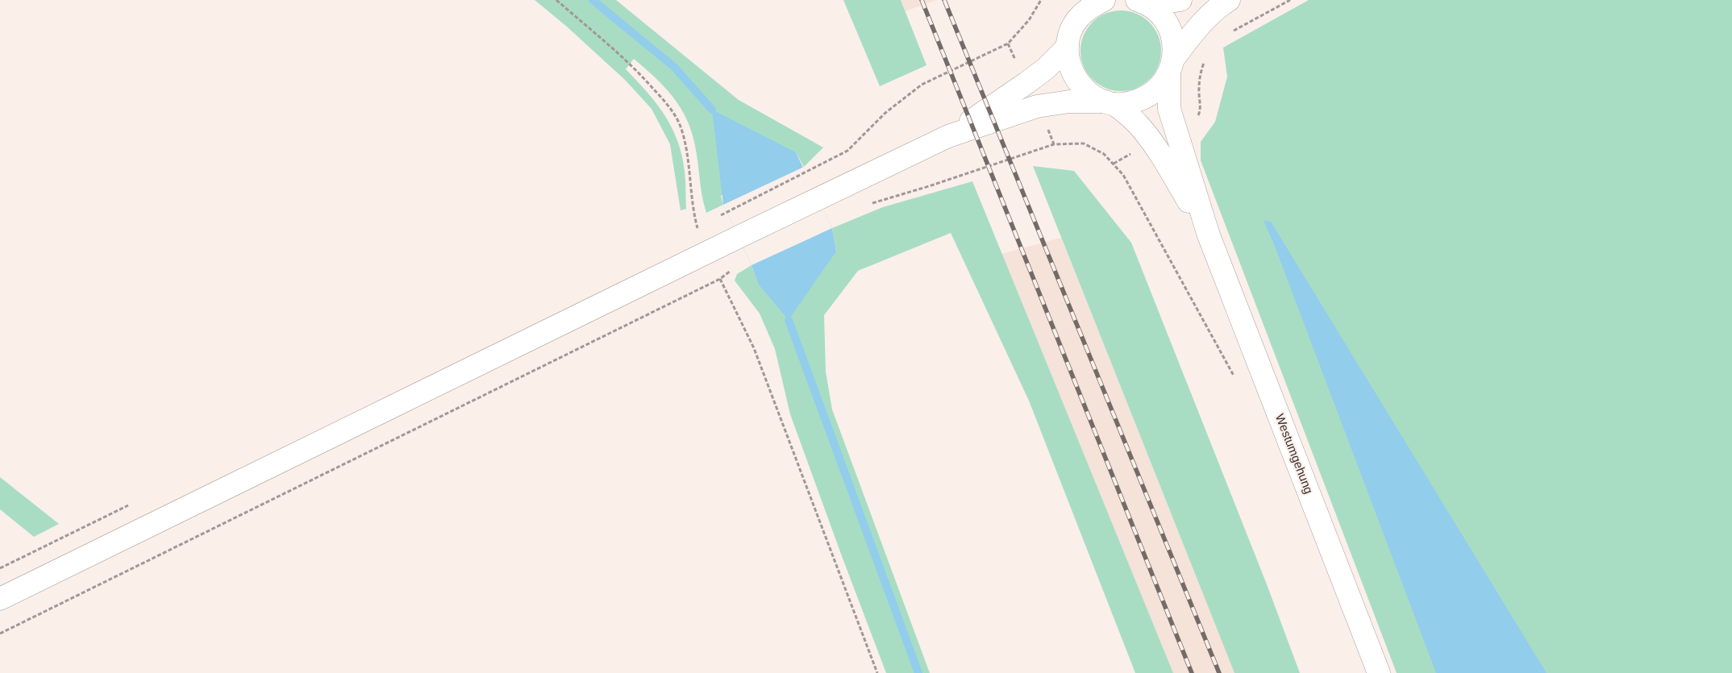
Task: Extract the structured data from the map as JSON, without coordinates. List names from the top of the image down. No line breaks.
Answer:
{"streets":{"main road":["Westumgehung"]}}
